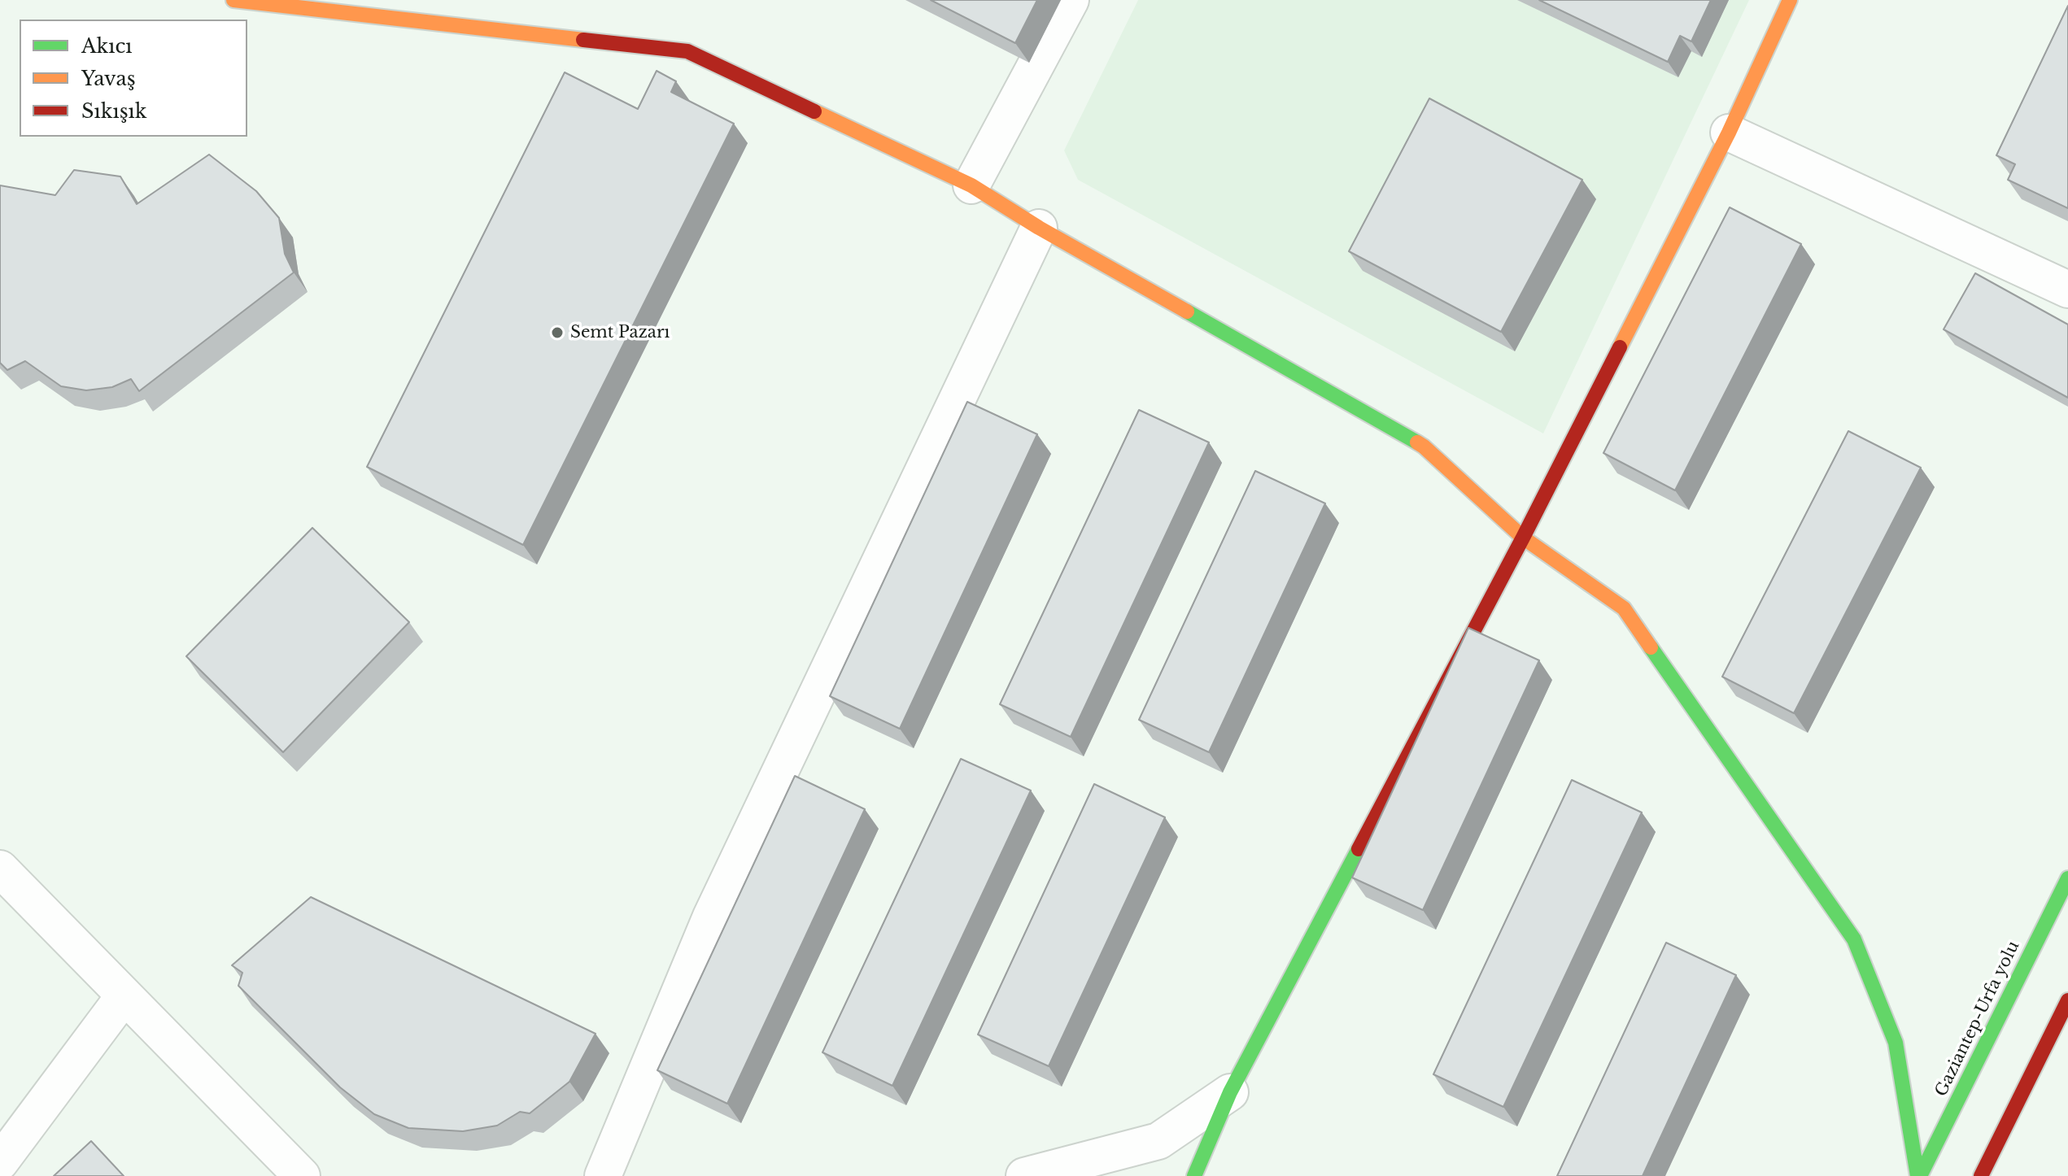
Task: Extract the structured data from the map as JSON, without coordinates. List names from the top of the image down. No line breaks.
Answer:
{"streets":{"main road":["Gaziantep-Urfa yolu"]},"places":["Semt Pazarı"],"legend":["Akıcı","Yavaş","Sıkışık"]}
